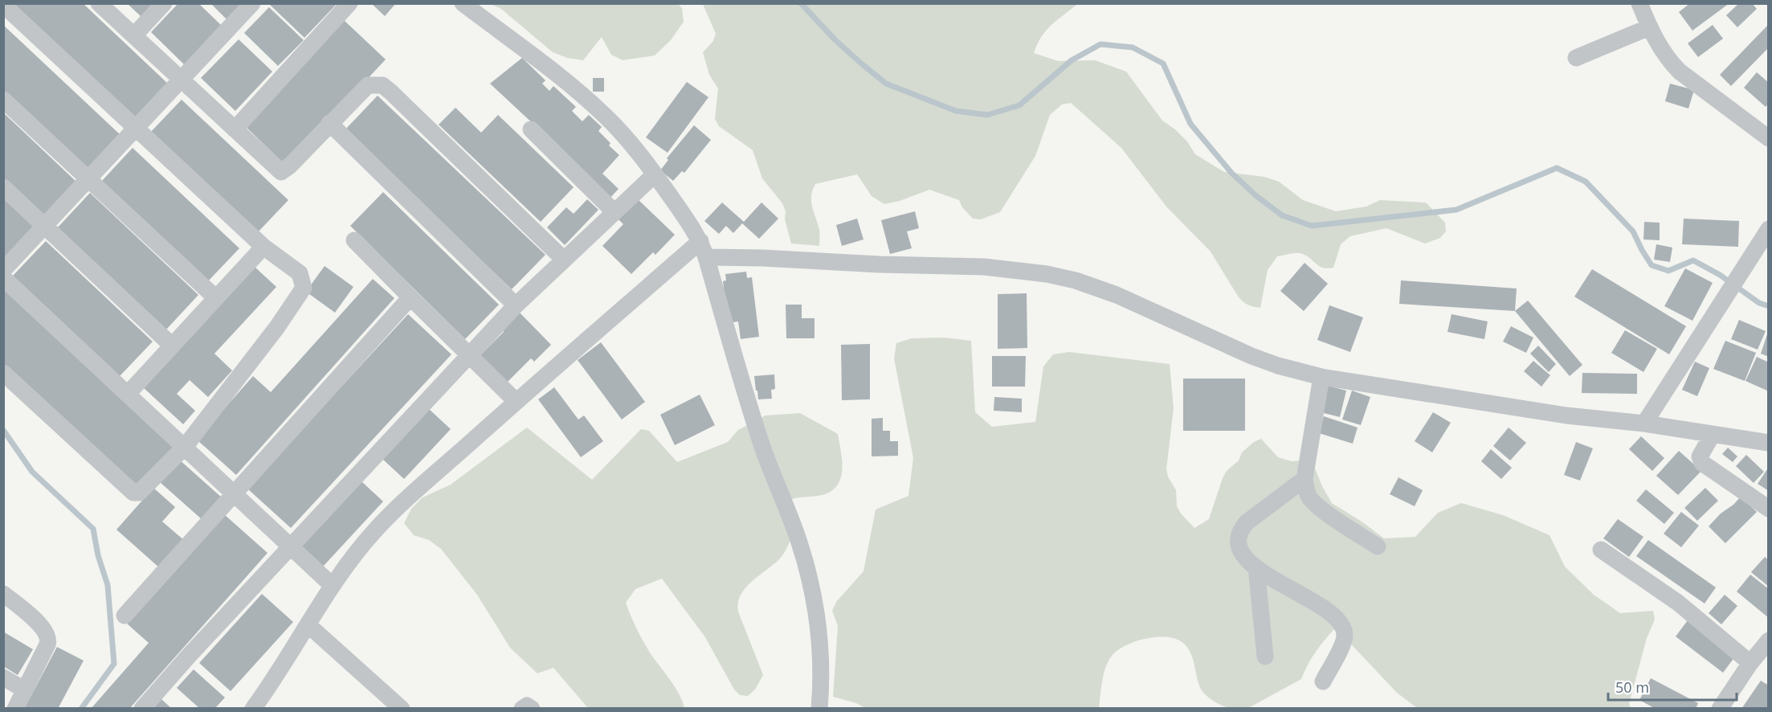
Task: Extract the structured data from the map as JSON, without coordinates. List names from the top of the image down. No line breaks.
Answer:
{"scale_bar":"50 m"}
